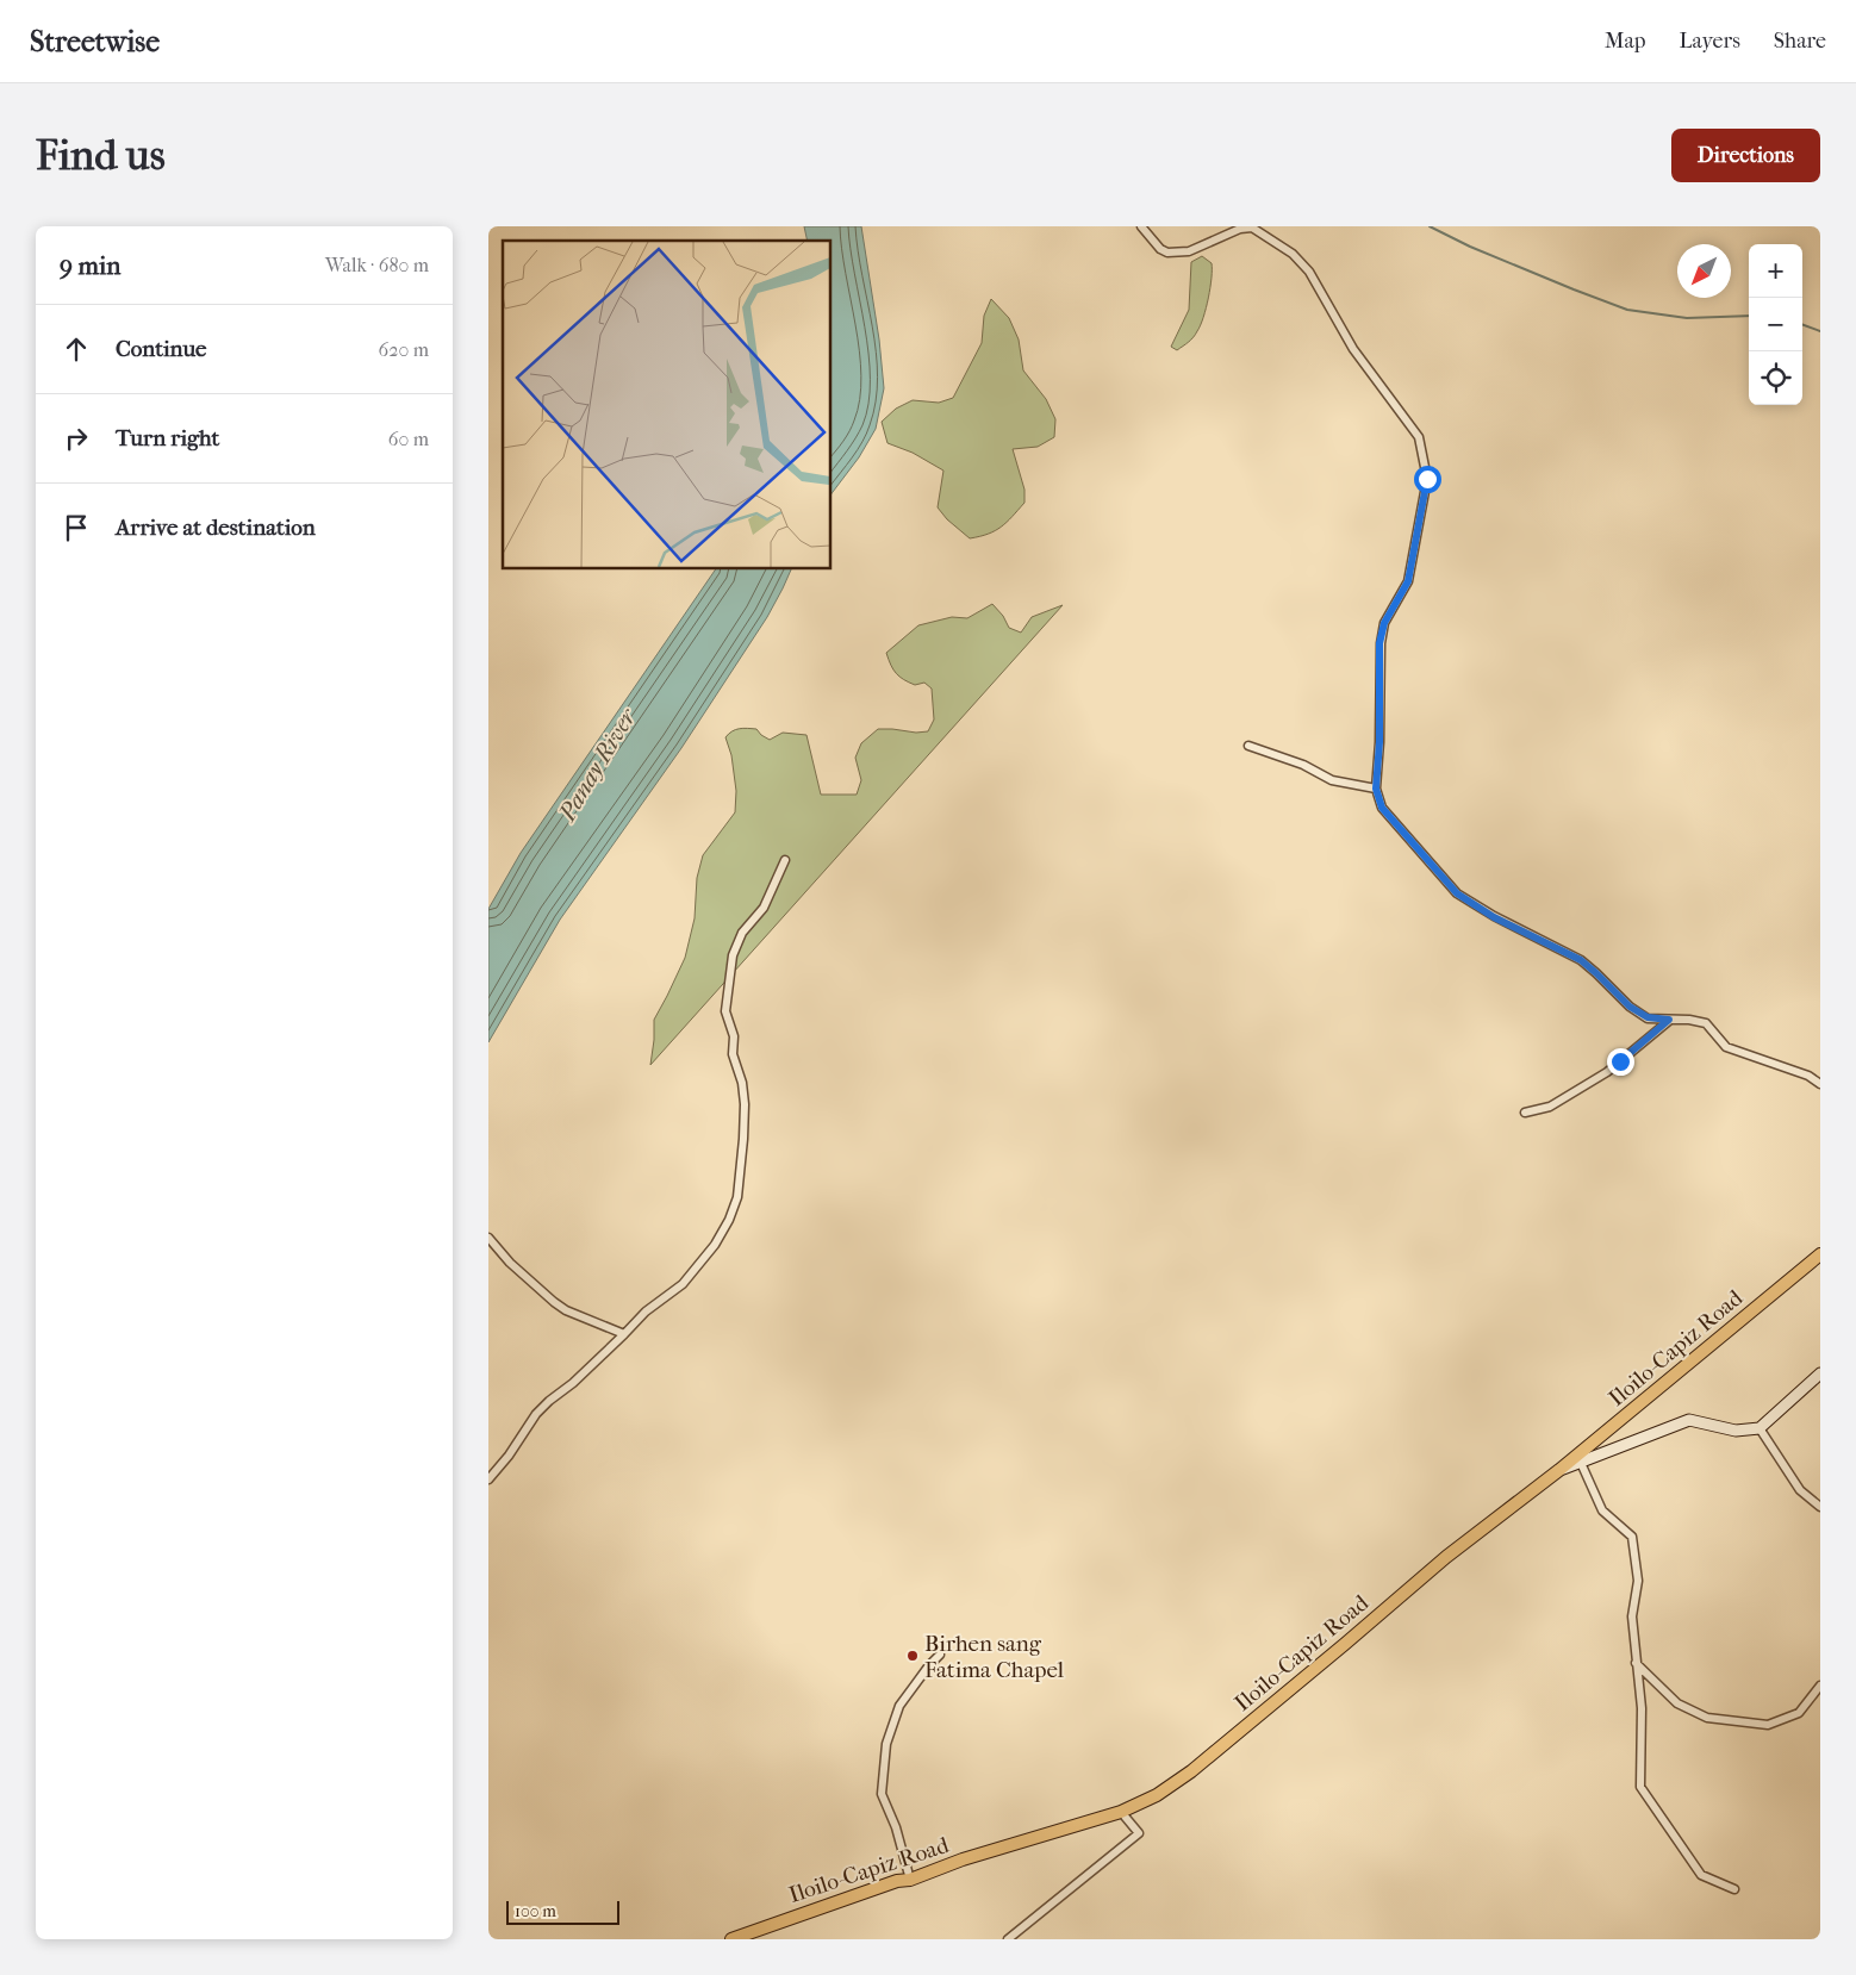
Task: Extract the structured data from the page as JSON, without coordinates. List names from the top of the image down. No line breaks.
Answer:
{"streets":{"highway":["Iloilo-Capiz Road"]},"water":["Panay River"],"places":["Birhen sang Fatima Chapel"],"scale_bar":"100 m","north":"bottom left","page":{"header":"Streetwise","nav":["Map","Layers","Share"],"buttons":"Directions","title":"Find us","heading":["9 min","Walk · 680 m"],"map_buttons":["+","−"],"list":[["Continue","620 m"],["Turn right","60 m"],"Arrive at destination"],"scale":"100 m"}}
